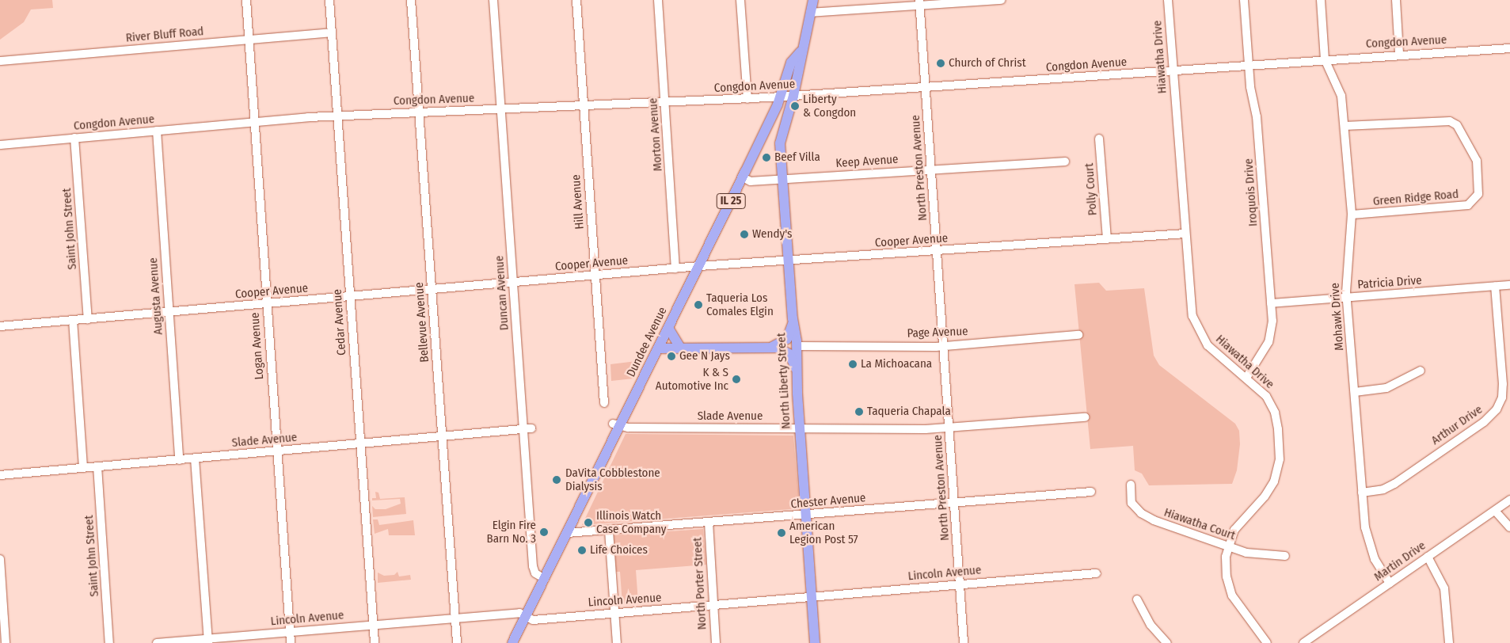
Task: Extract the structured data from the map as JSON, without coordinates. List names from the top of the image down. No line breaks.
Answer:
{"streets":{"main road":["IL 25","Dundee Avenue","North Liberty Street"],"street":["River Bluff Road","Congdon Avenue","Hiawatha Drive","Morton Avenue","Keep Avenue","North Preston Avenue","Polly Court","Iroquois Drive","Green Ridge Road","Hill Avenue","Saint John Street","Cooper Avenue","Patricia Drive","Duncan Avenue","Augusta Avenue","Mohawk Drive","Cedar Avenue","Bellevue Avenue","Page Avenue","Logan Avenue","Slade Avenue","Arthur Drive","Chester Avenue","Hiawatha Court","Martin Drive","Lincoln Avenue","North Porter Street"]},"crossings":[["River Bluff Road","Cedar Avenue"],["River Bluff Road","Logan Avenue"],["Congdon Avenue","Hiawatha Drive"],["Congdon Avenue","Morton Avenue"],["Congdon Avenue","North Preston Avenue"],["Congdon Avenue","Iroquois Drive"],["Congdon Avenue","Hill Avenue"],["Congdon Avenue","Saint John Street"],["Congdon Avenue","Duncan Avenue"],["Congdon Avenue","Augusta Avenue"],["Congdon Avenue","Mohawk Drive"],["Congdon Avenue","Cedar Avenue"],["Congdon Avenue","Bellevue Avenue"],["Congdon Avenue","Dundee Avenue"],["Congdon Avenue","Logan Avenue"],["Congdon Avenue","North Liberty Street"],["Hiawatha Drive","Iroquois Drive"],["Hiawatha Drive","Cooper Avenue"],["Hiawatha Drive","Hiawatha Court"],["Morton Avenue","Cooper Avenue"],["Keep Avenue","North Preston Avenue"],["Keep Avenue","Dundee Avenue"],["Keep Avenue","North Liberty Street"],["North Preston Avenue","Cooper Avenue"],["North Preston Avenue","Page Avenue"],["North Preston Avenue","Slade Avenue"],["North Preston Avenue","Chester Avenue"],["North Preston Avenue","Lincoln Avenue"],["Polly Court","Cooper Avenue"],["Iroquois Drive","Patricia Drive"],["Green Ridge Road","Mohawk Drive"],["Hill Avenue","Cooper Avenue"],["Saint John Street","Cooper Avenue"],["Saint John Street","Slade Avenue"],["Cooper Avenue","Duncan Avenue"],["Cooper Avenue","Augusta Avenue"],["Cooper Avenue","Cedar Avenue"],["Cooper Avenue","Bellevue Avenue"],["Cooper Avenue","Dundee Avenue"],["Cooper Avenue","Logan Avenue"],["Cooper Avenue","North Liberty Street"],["Patricia Drive","Mohawk Drive"],["Patricia Drive","Arthur Drive"],["Duncan Avenue","Dundee Avenue"],["Duncan Avenue","Slade Avenue"],["Augusta Avenue","Slade Avenue"],["Mohawk Drive","Arthur Drive"],["Mohawk Drive","Martin Drive"],["Cedar Avenue","Slade Avenue"],["Cedar Avenue","Lincoln Avenue"],["Bellevue Avenue","Slade Avenue"],["Bellevue Avenue","Lincoln Avenue"],["Page Avenue","North Liberty Street"],["Dundee Avenue","North Liberty Street"],["Dundee Avenue","Slade Avenue"],["Dundee Avenue","Chester Avenue"],["Dundee Avenue","Lincoln Avenue"],["Logan Avenue","Slade Avenue"],["Logan Avenue","Lincoln Avenue"],["North Liberty Street","Slade Avenue"],["North Liberty Street","Chester Avenue"],["North Liberty Street","Lincoln Avenue"],["Chester Avenue","North Porter Street"],["Lincoln Avenue","North Porter Street"]],"places":["Church of Christ","Liberty & Congdon","Beef Villa","Wendy's","Taqueria Los Comales Elgin","Gee N Jays","La Michoacana","K & S Automotive Inc","Taqueria Chapala","DaVita Cobblestone Dialysis","Illinois Watch Case Company","Elgin Fire Barn No. 3","American Legion Post 57","Life Choices"]}
